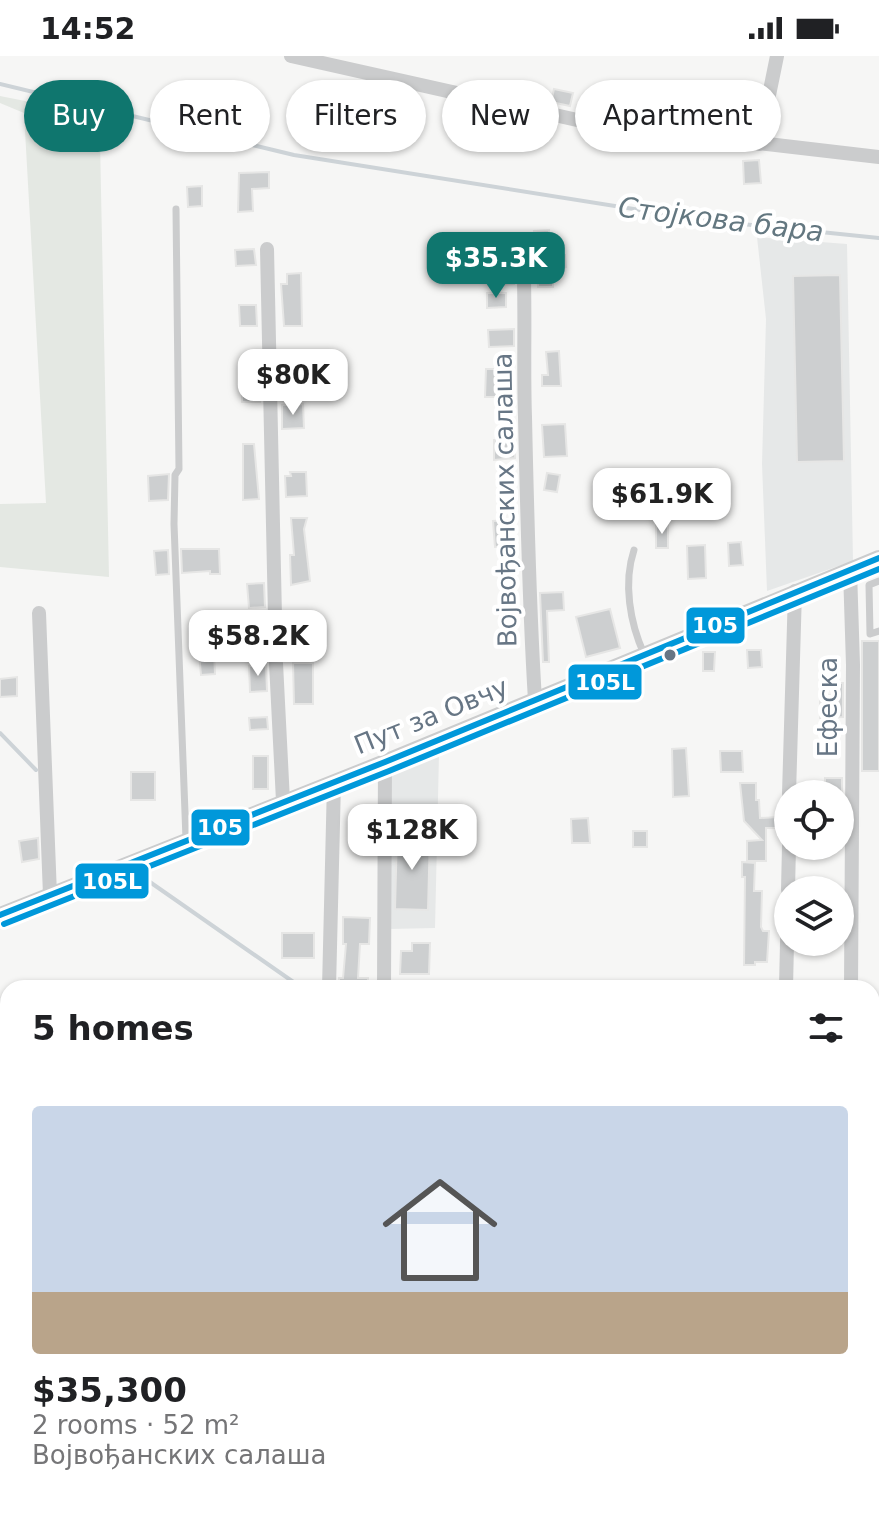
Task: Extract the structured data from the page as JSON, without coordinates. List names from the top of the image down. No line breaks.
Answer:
{"streets":{"street":["Војвођанских салаша","Ефеска","Пут за Овчу"]},"crossings":[["Војвођанских салаша","Пут за Овчу"],["Ефеска","Пут за Овчу"]],"water":["Стојкова бара"],"lines":["transit line 105","transit line 105L"],"page":{"status":"14:52","chip":["Buy","Rent","Filters","New","Apartment"],"price":["$35.3K","$80K","$61.9K","$58.2K","$128K"],"heading":"5 homes","list":[{"name":"$35,300","note":"2 rooms · 52 m² · Војвођанских салаша"}]}}
